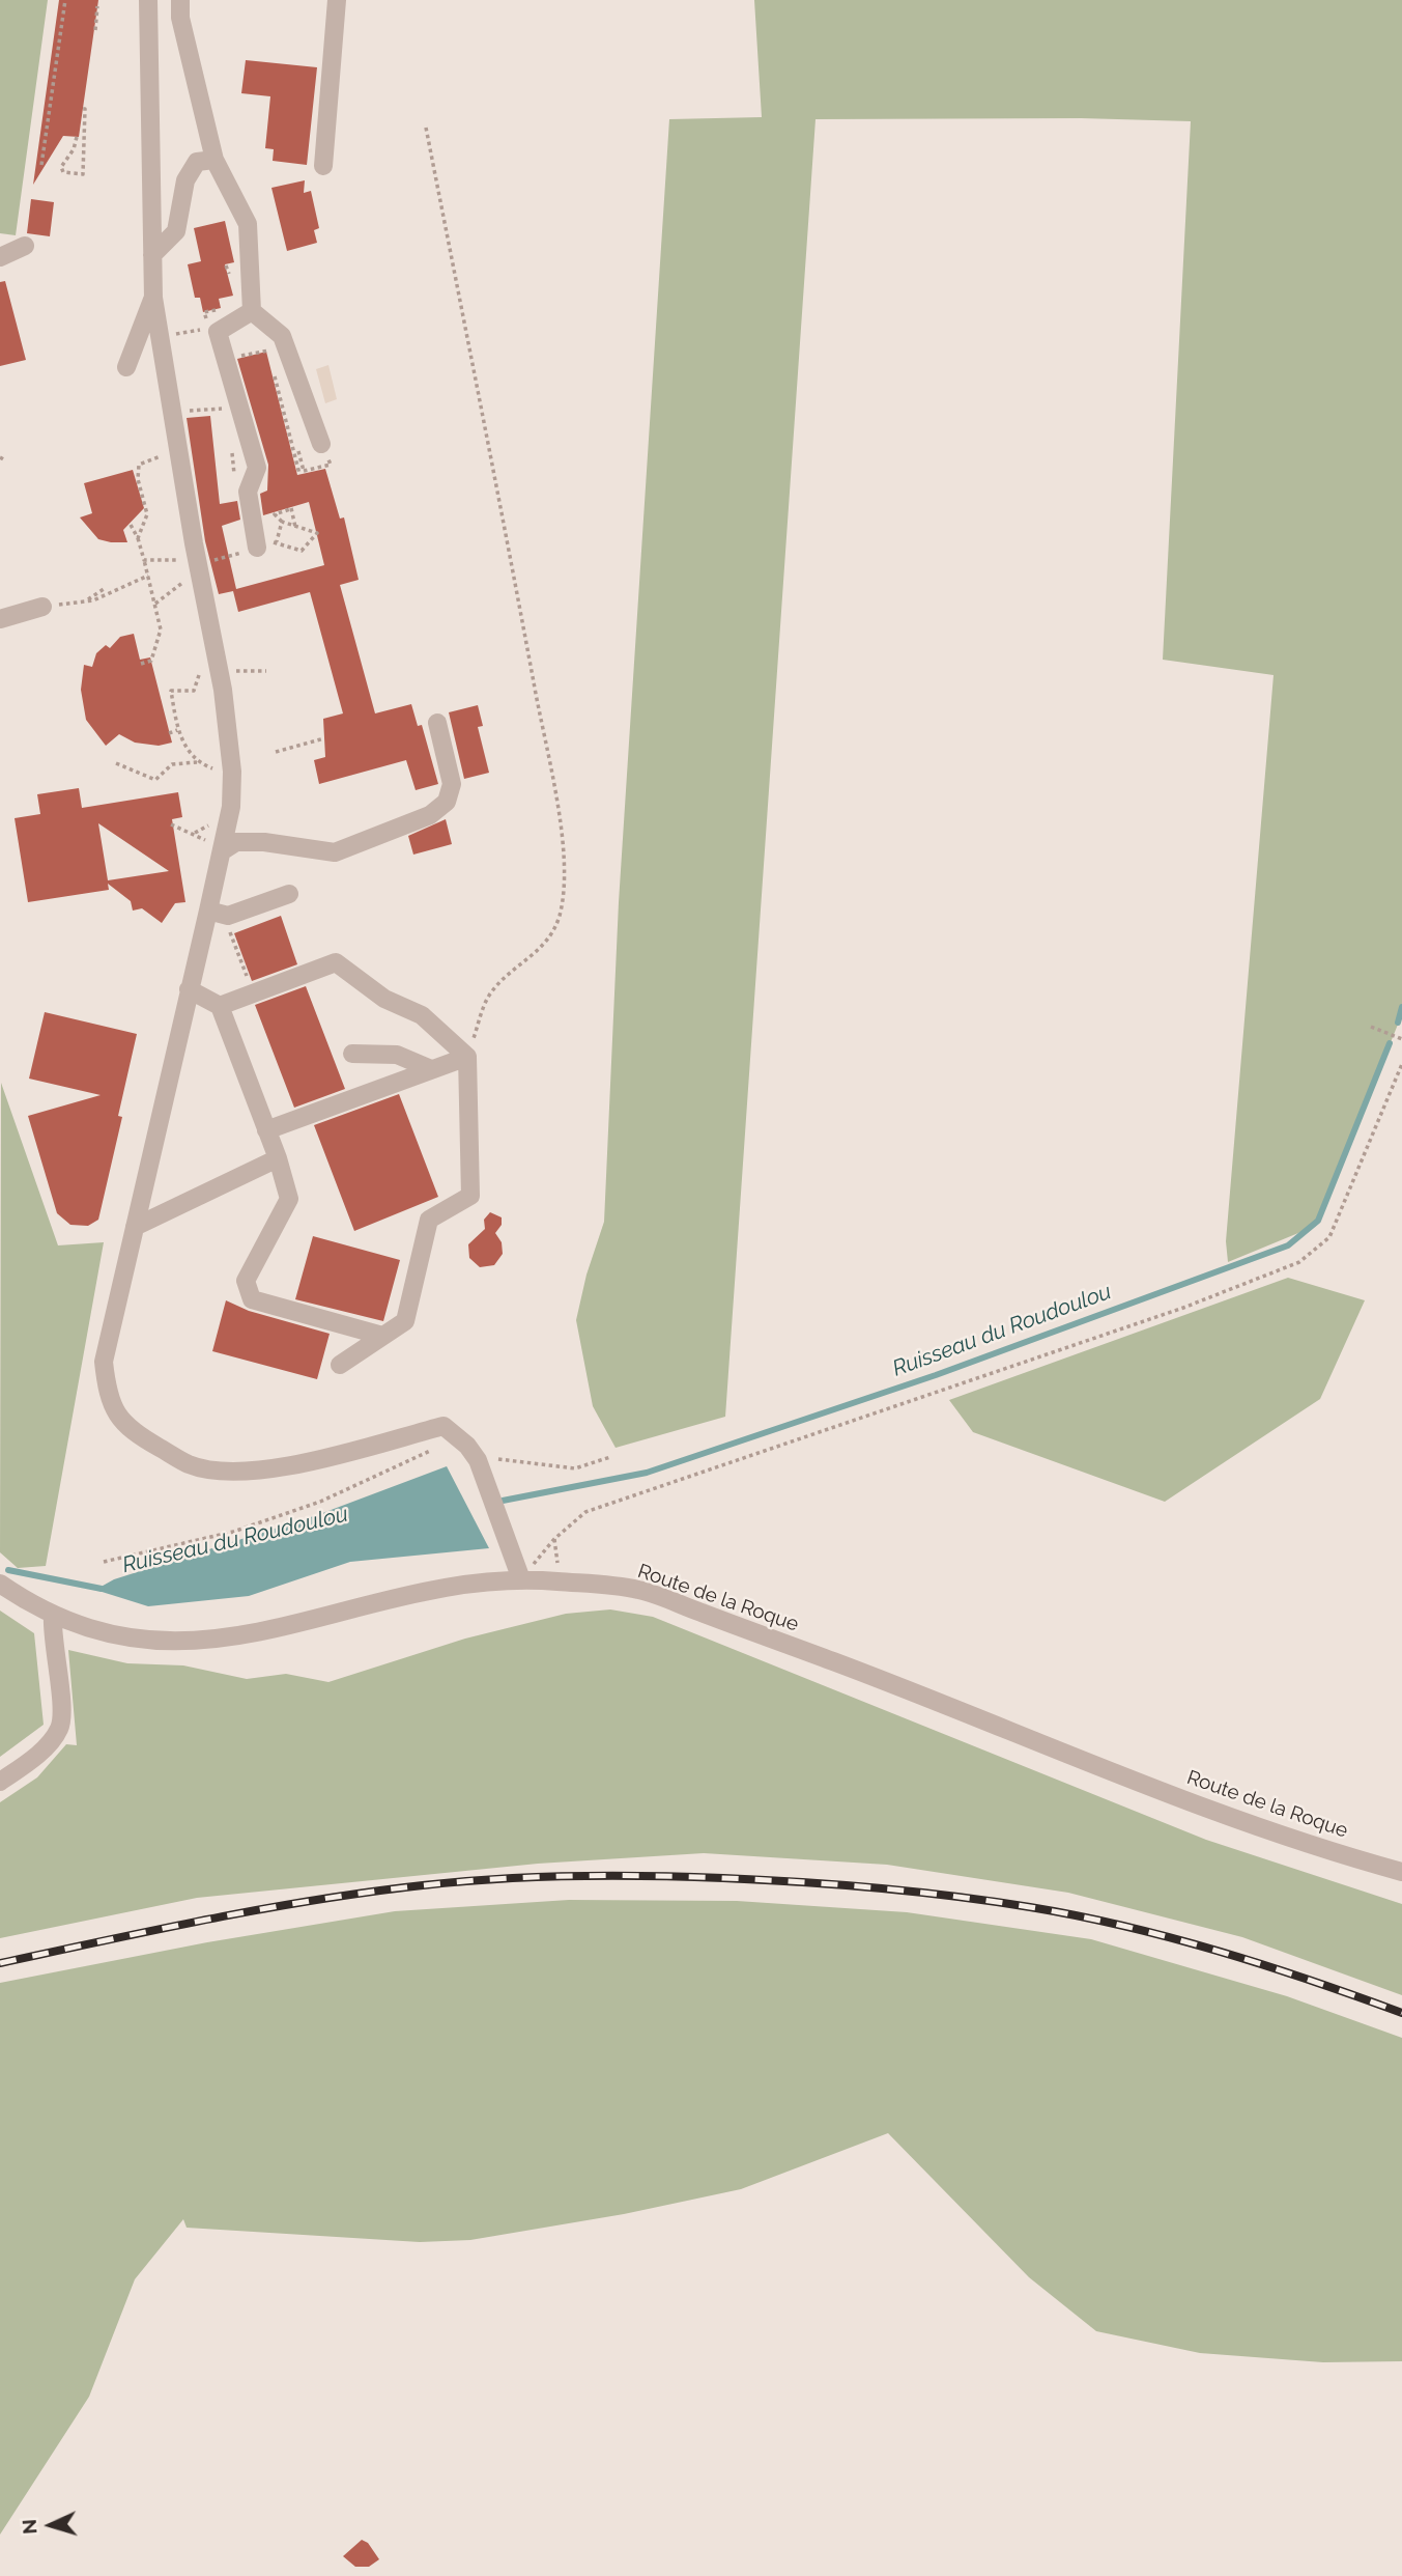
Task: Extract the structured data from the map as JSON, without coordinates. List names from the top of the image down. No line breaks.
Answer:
{"streets":{"street":["Route de la Roque"]},"water":["Ruisseau du Roudoulou"],"north":"left"}
